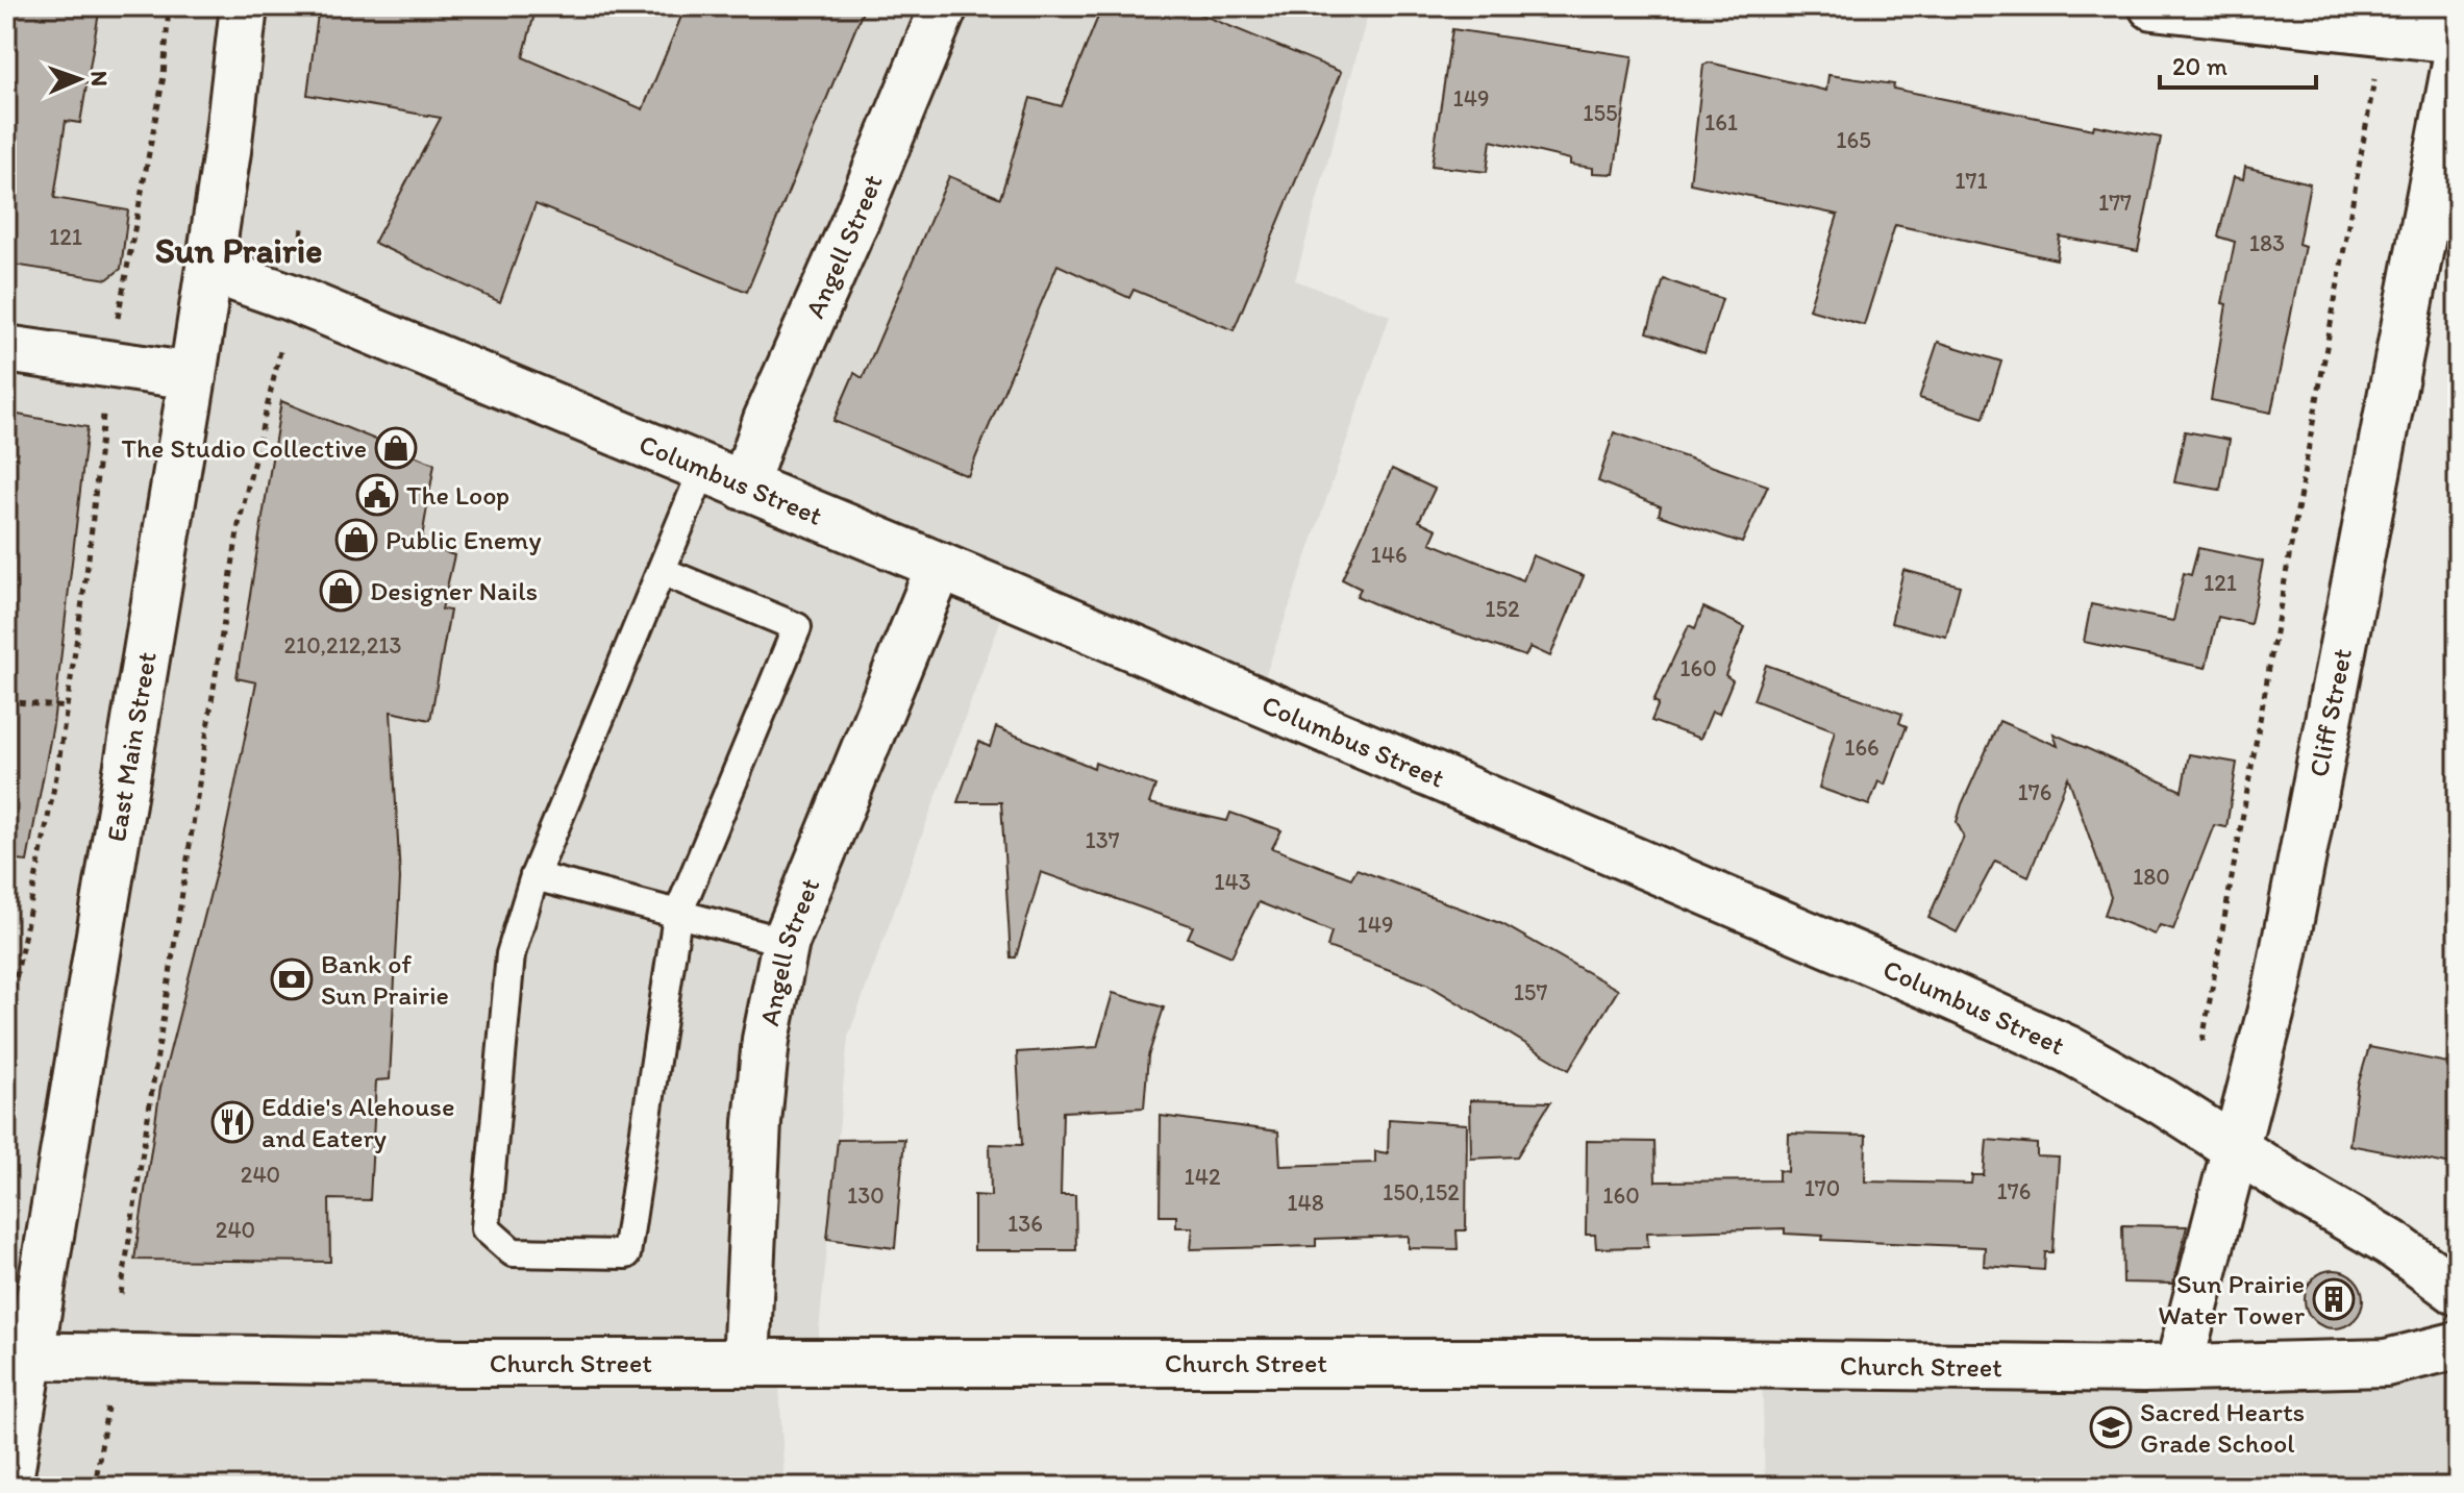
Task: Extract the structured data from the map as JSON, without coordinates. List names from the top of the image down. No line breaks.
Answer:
{"streets":{"street":["Angell Street","Columbus Street","Cliff Street","East Main Street","Church Street"]},"crossings":[["Angell Street","Columbus Street"],["Angell Street","Church Street"],["Columbus Street","Cliff Street"],["Columbus Street","East Main Street"],["Cliff Street","Church Street"],["East Main Street","Church Street"]],"districts":["Sun Prairie"],"places":{"shop":["The Studio Collective","Public Enemy","Designer Nails"],"public building":["The Loop"],"bank":["Bank of Sun Prairie"],"restaurant":["Eddie's Alehouse and Eatery"],"building":["Sun Prairie Water Tower"],"school or university":["Sacred Hearts Grade School"]},"house_numbers":["149","155","161","165","171","177","121","183","146","121","152","210,212,213","160","166","176","137","180","143","149","157","240","142","170","176","150,152","130","160","148","136","240"],"scale_bar":"20 m","north":"right"}
